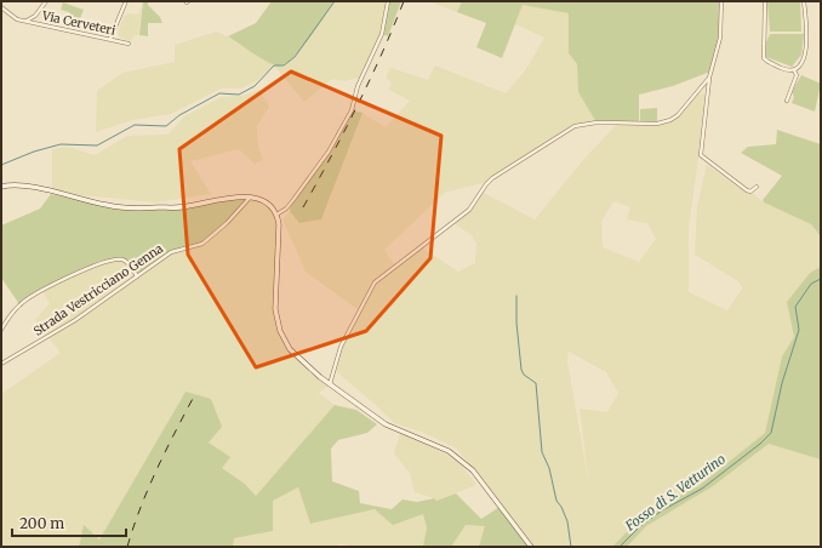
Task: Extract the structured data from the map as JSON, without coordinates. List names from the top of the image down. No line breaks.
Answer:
{"streets":{"street":["Via Cerveteri","Strada Vestricciano Genna"]},"water":["Fosso di S. Vetturino"],"scale_bar":"200 m"}
